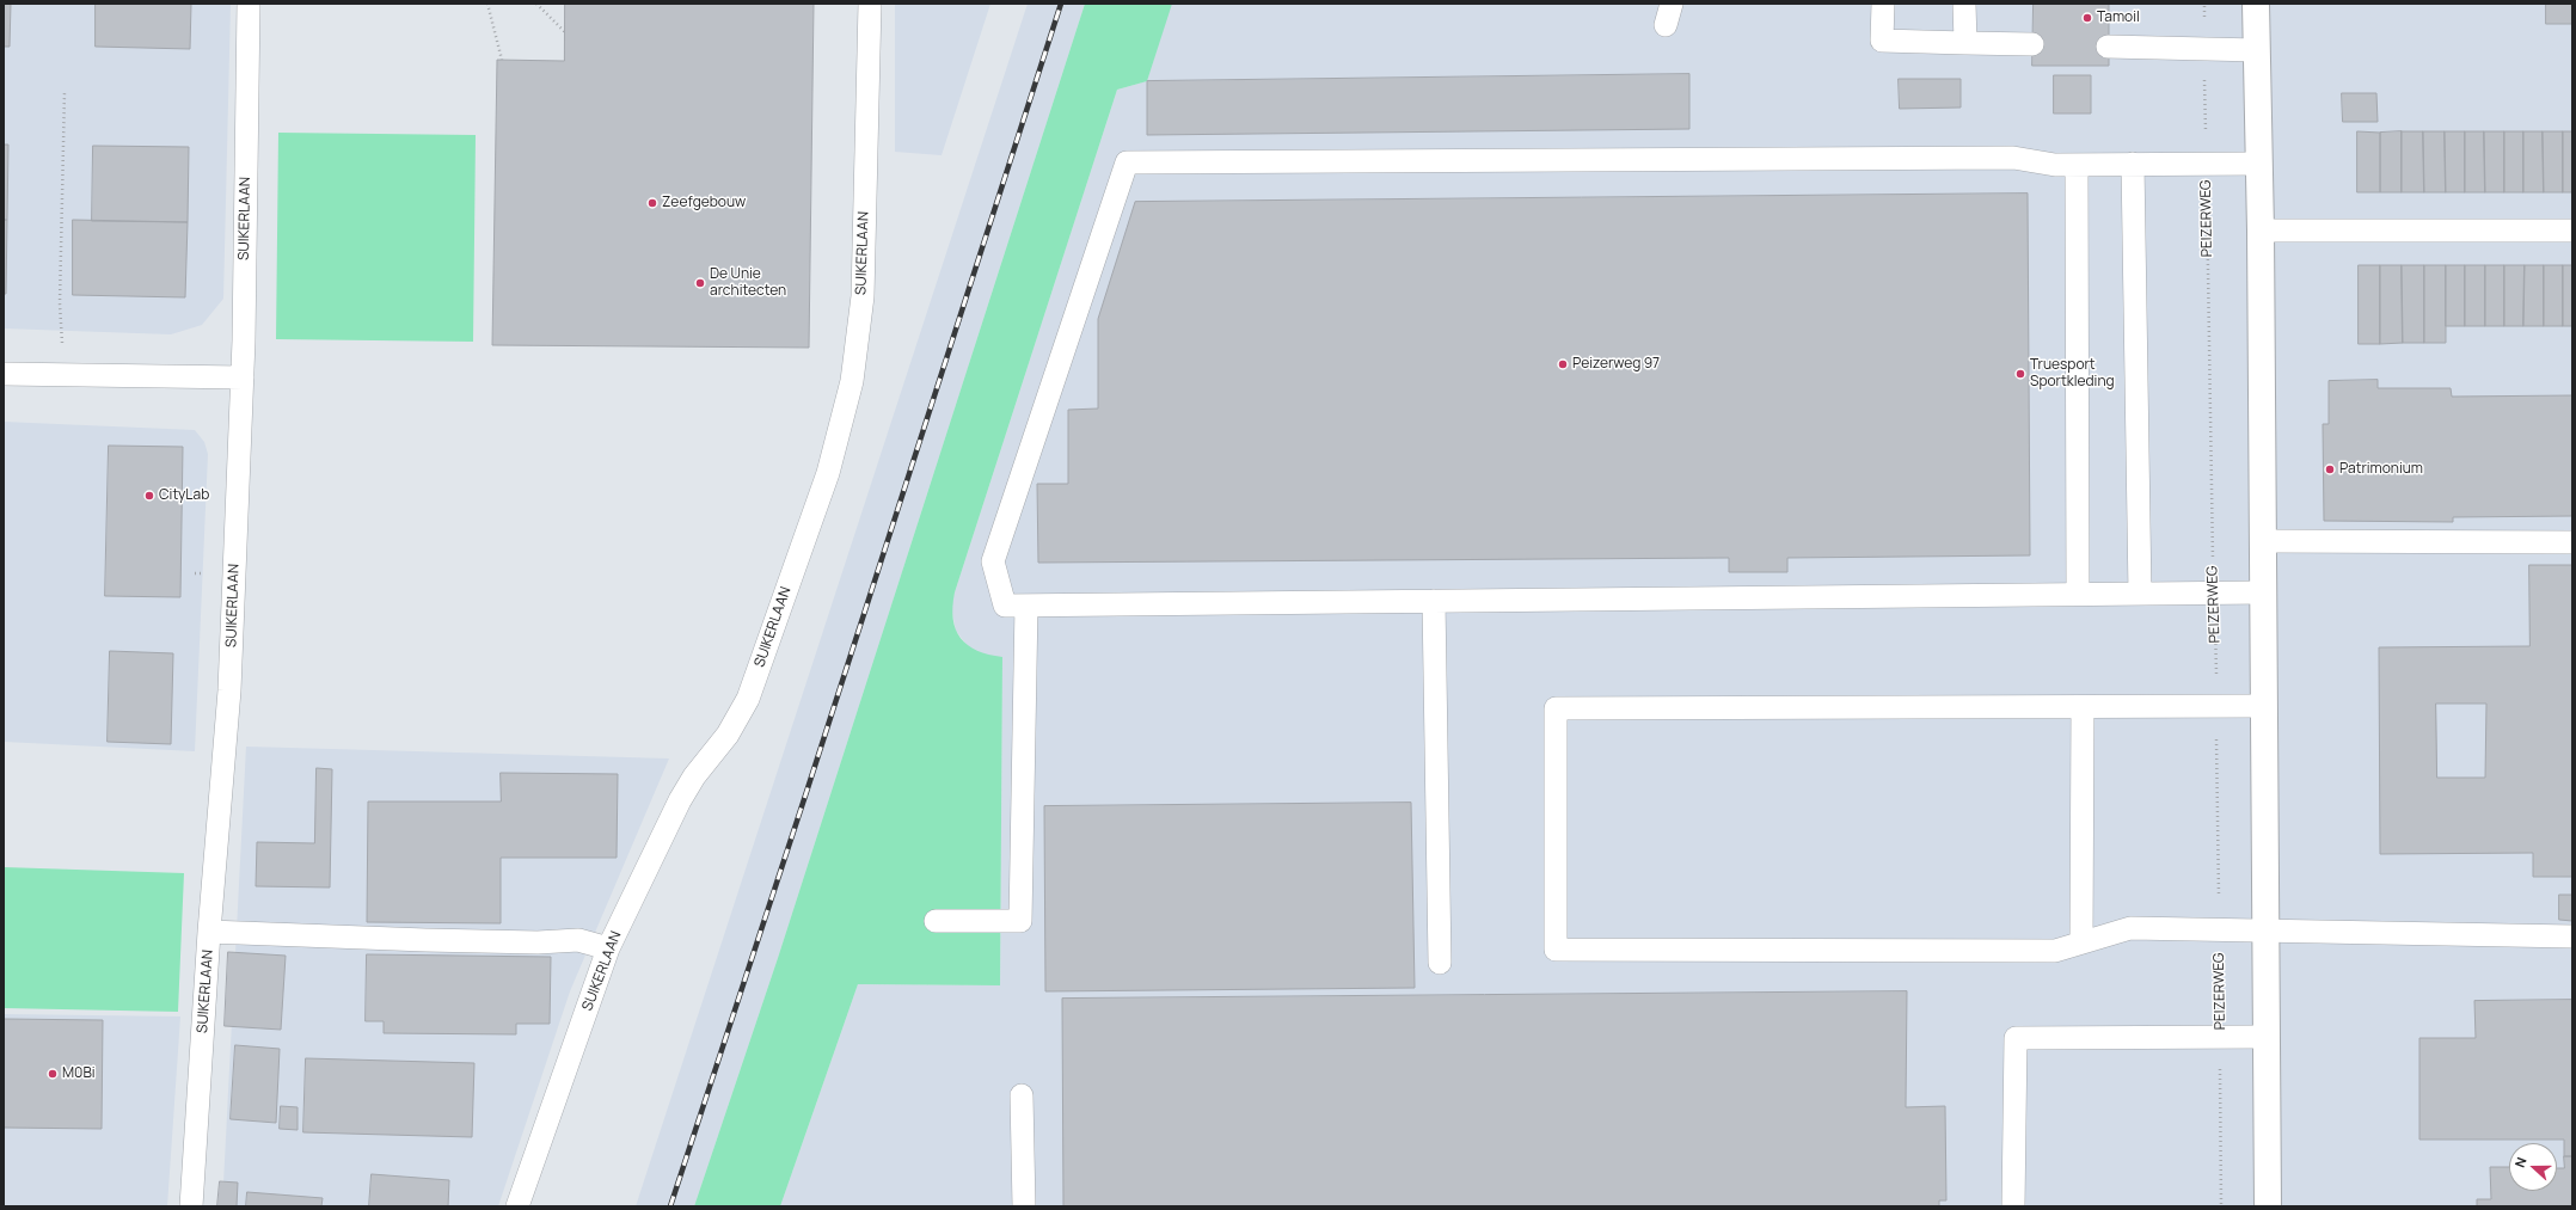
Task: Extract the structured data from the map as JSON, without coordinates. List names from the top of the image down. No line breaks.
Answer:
{"streets":{"lane":["SUIKERLAAN"],"path":["PEIZERWEG"]},"places":["Tamoil","Zeefgebouw","De Unie architecten","Peizerweg 97","Truesport Sportkleding","Patrimonium","CityLab","M0Bi"],"north":"left"}
